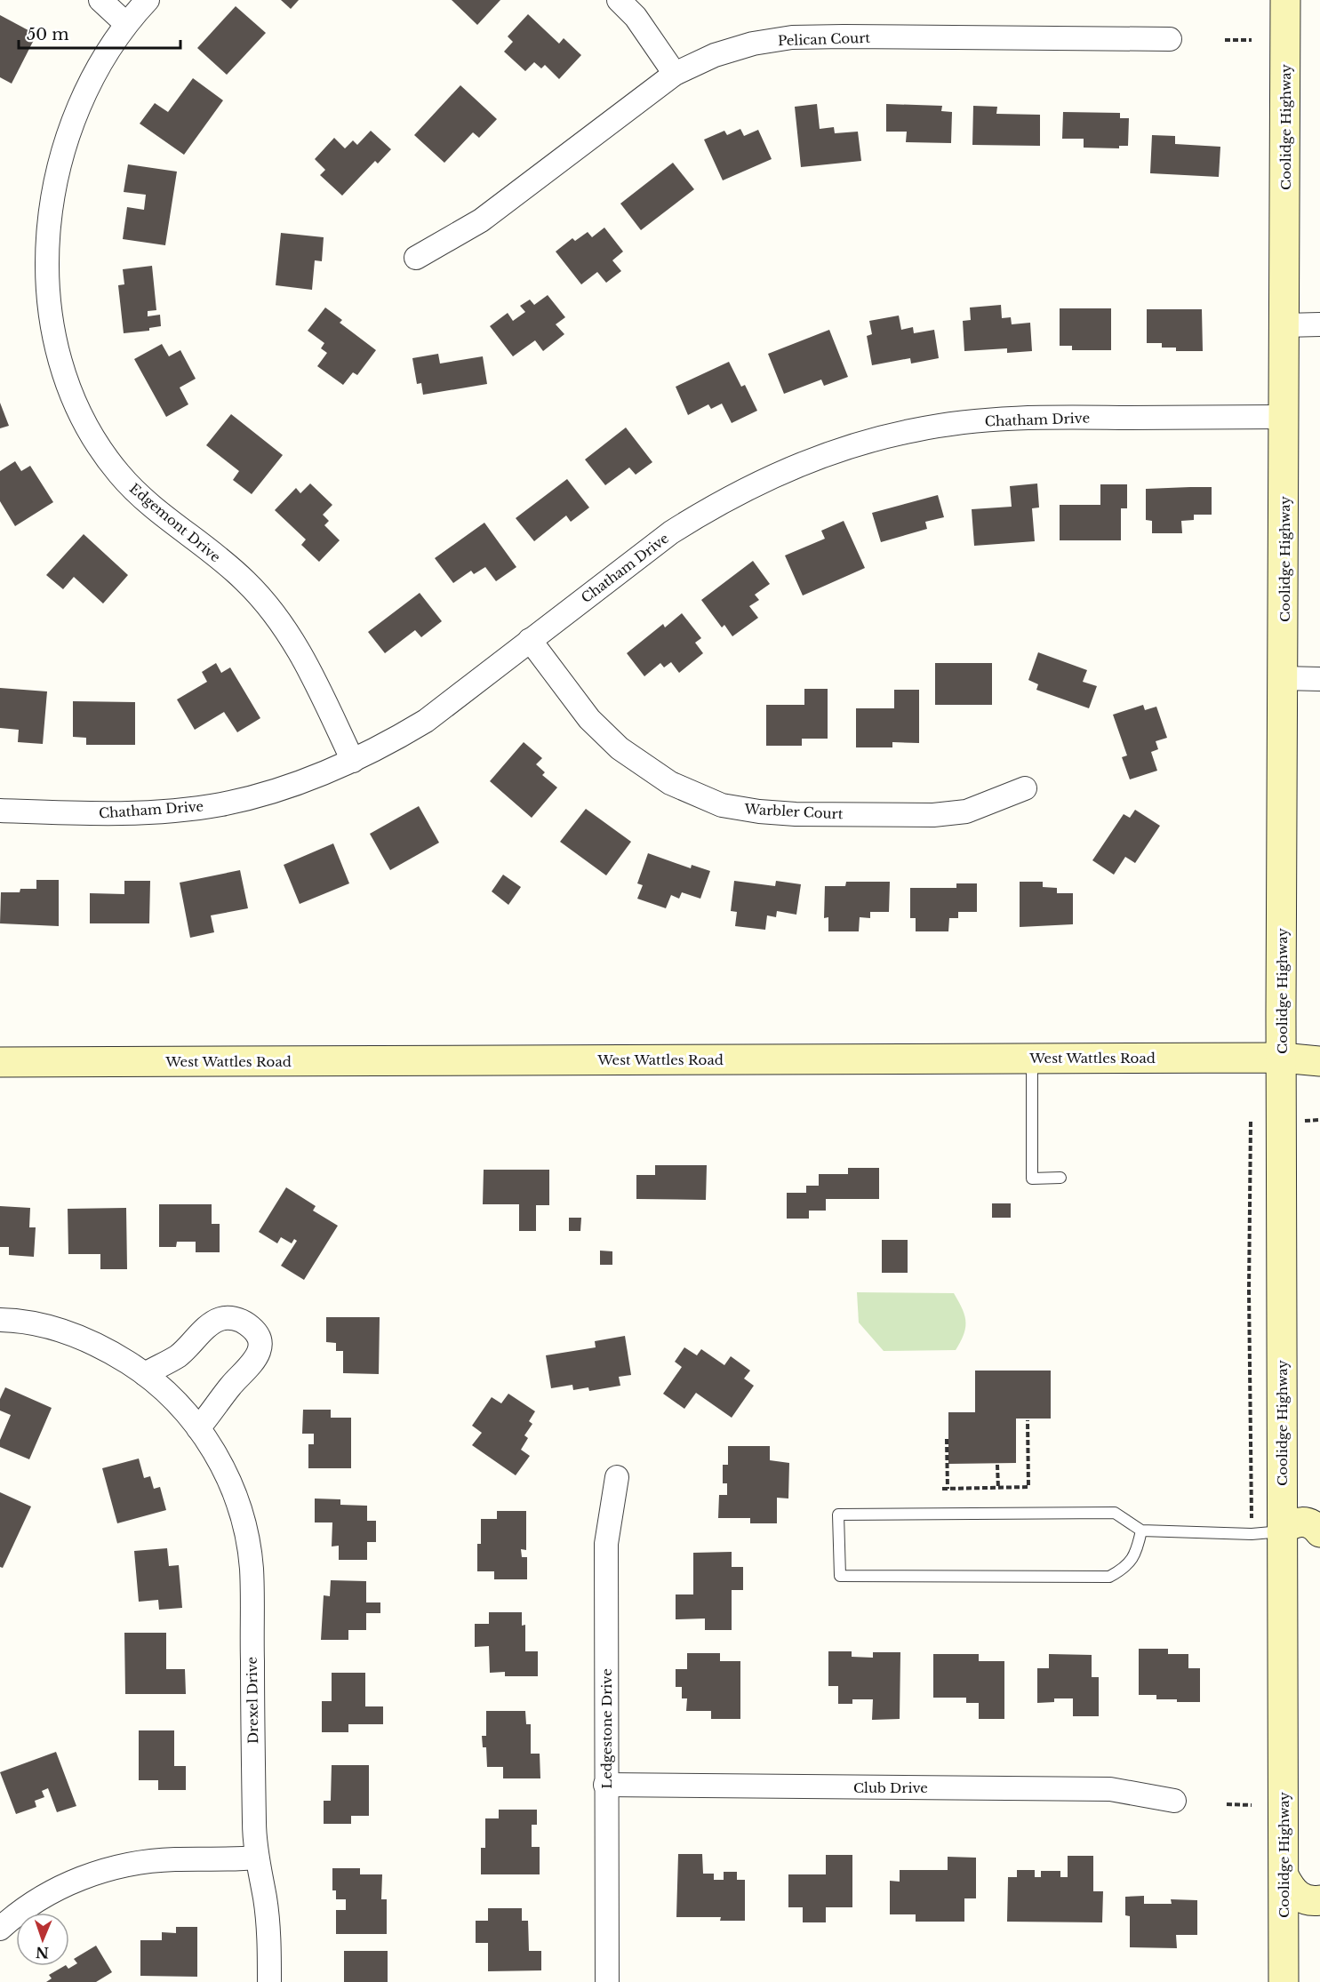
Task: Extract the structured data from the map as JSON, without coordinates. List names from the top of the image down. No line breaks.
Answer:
{"streets":{"main road":["Coolidge Highway","West Wattles Road"],"street":["Pelican Court","Chatham Drive","Edgemont Drive","Warbler Court","Drexel Drive","Ledgestone Drive","Club Drive"]},"crossings":[["Coolidge Highway","Chatham Drive"],["Coolidge Highway","West Wattles Road"],["Chatham Drive","Edgemont Drive"],["Chatham Drive","Warbler Court"],["Ledgestone Drive","Club Drive"]],"scale_bar":"50 m","north":"bottom"}
